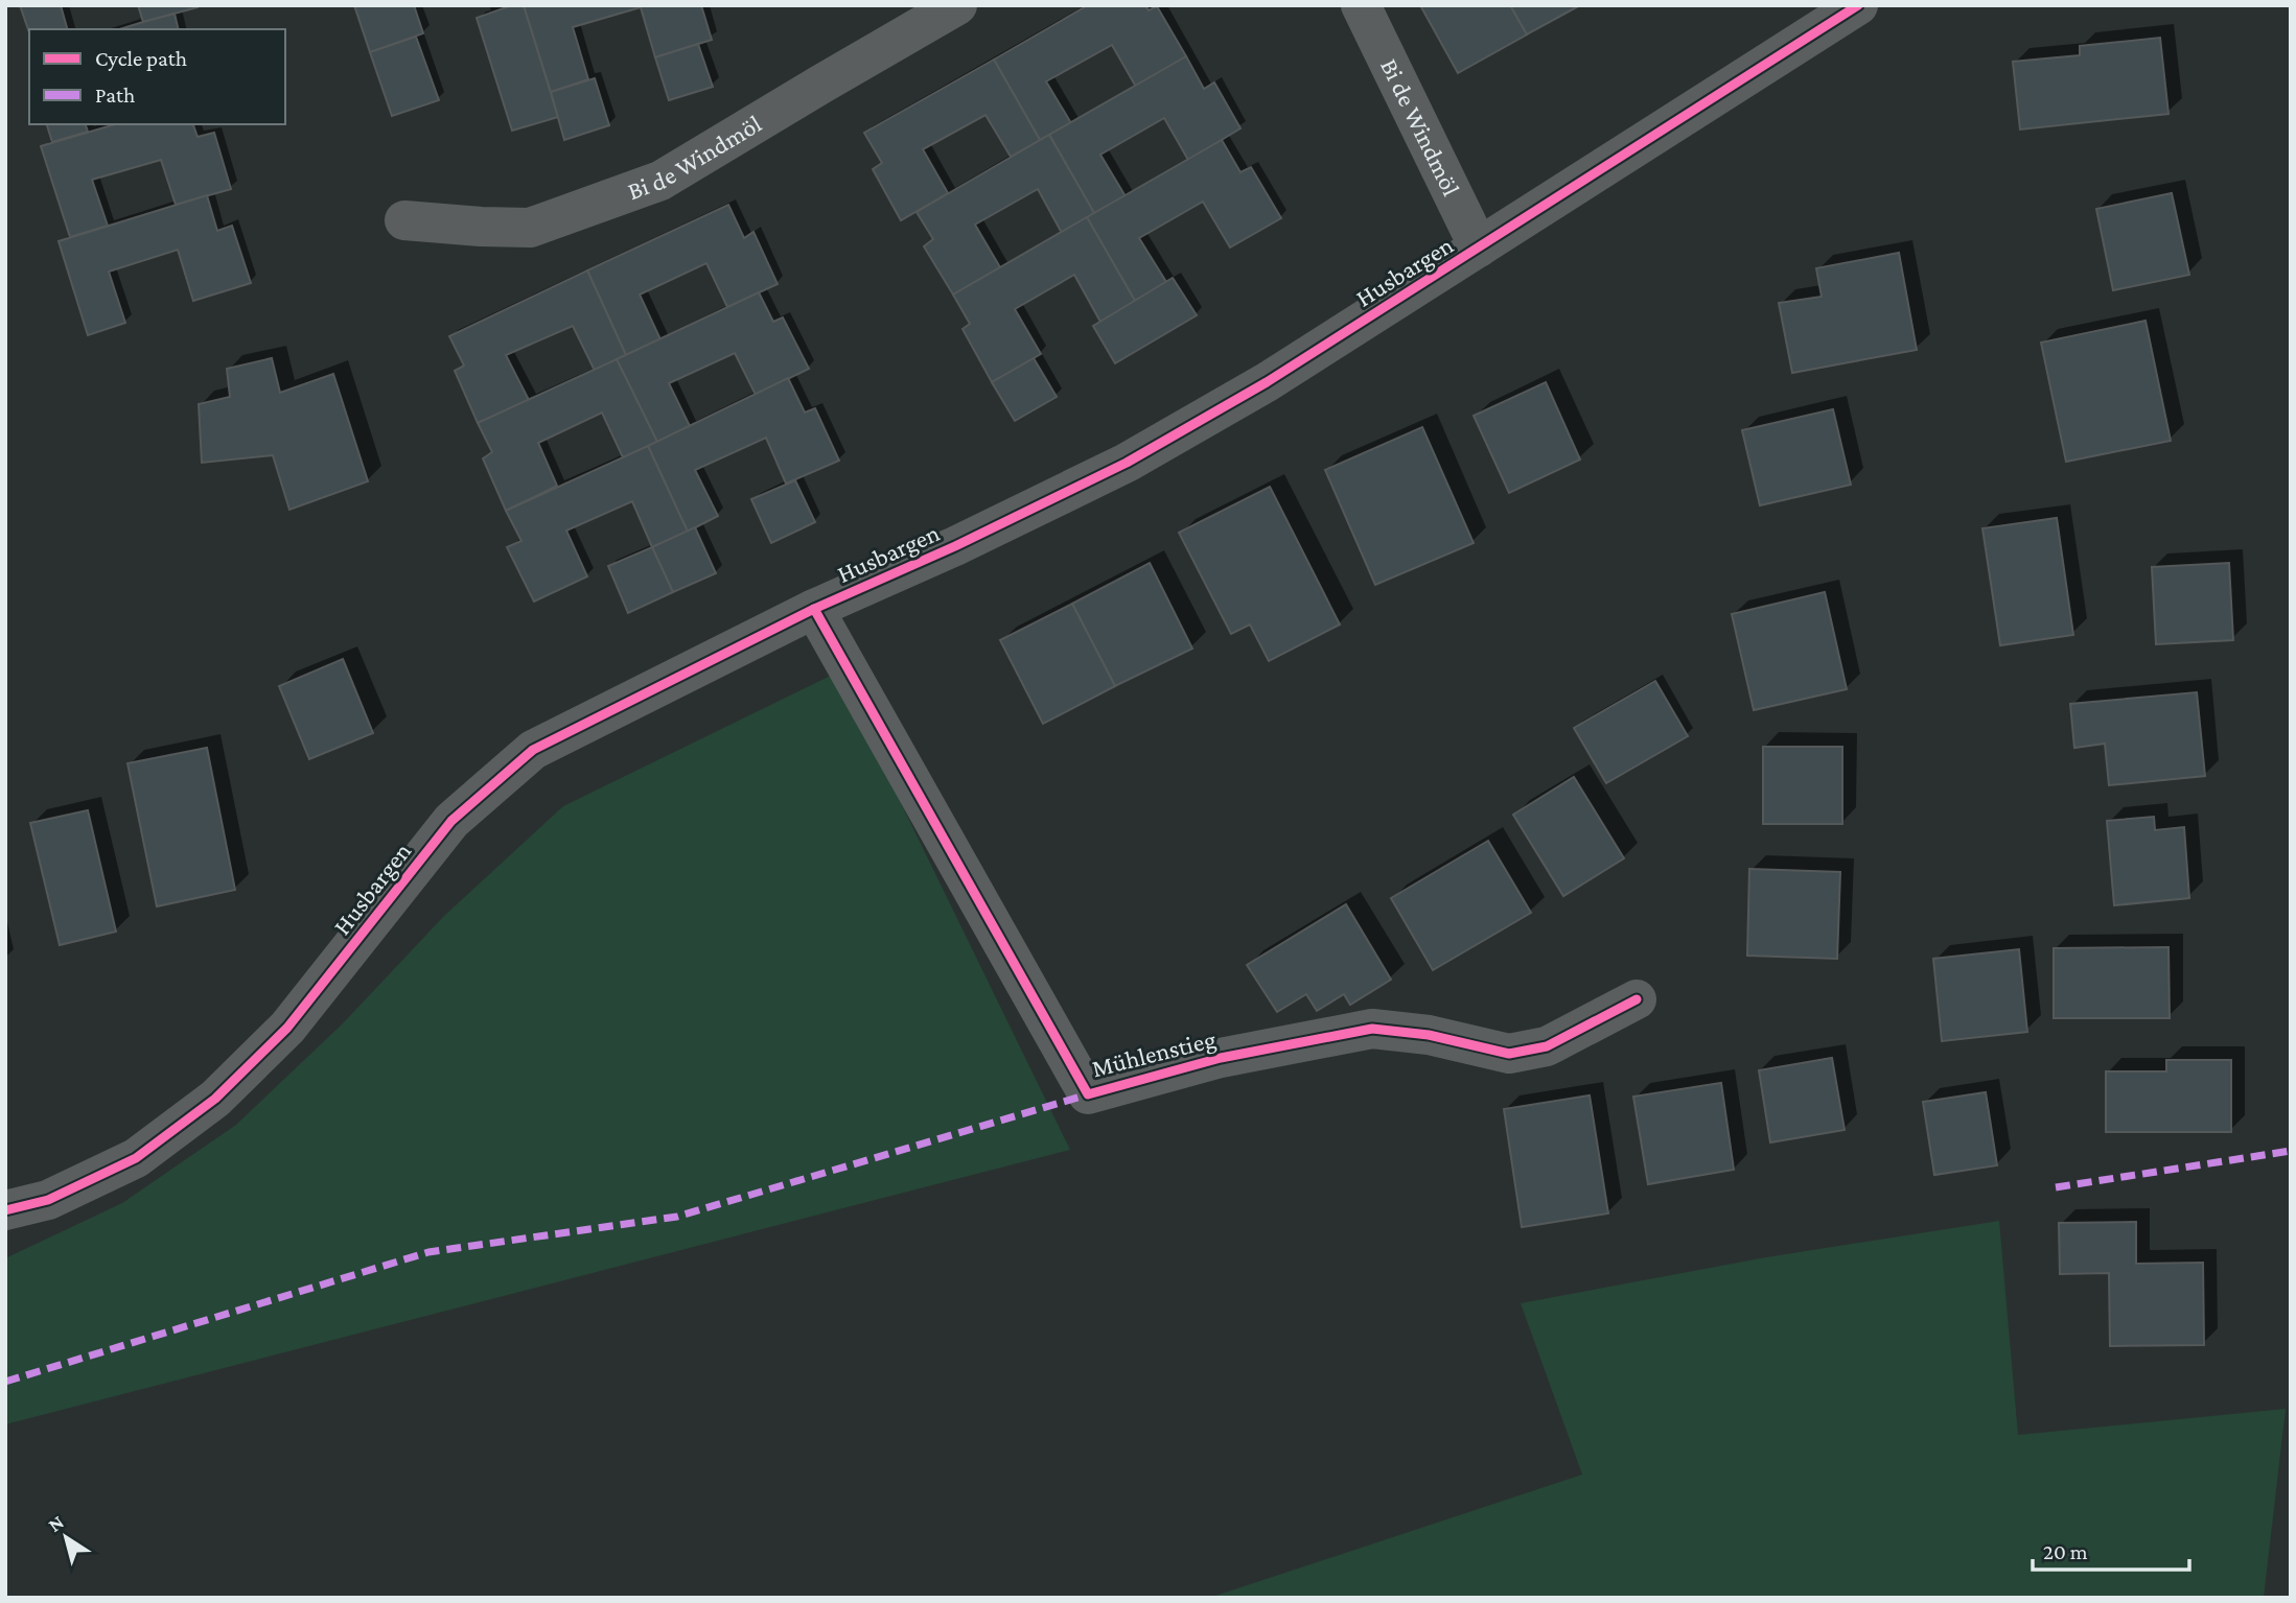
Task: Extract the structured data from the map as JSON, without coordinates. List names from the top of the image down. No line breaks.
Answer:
{"streets":{"street":["Bi de Windmöl","Husbargen","Mühlenstieg"]},"crossings":[["Bi de Windmöl","Husbargen"],["Husbargen","Mühlenstieg"]],"legend":["Cycle path","Path"],"scale_bar":"20 m","north":"top left"}
